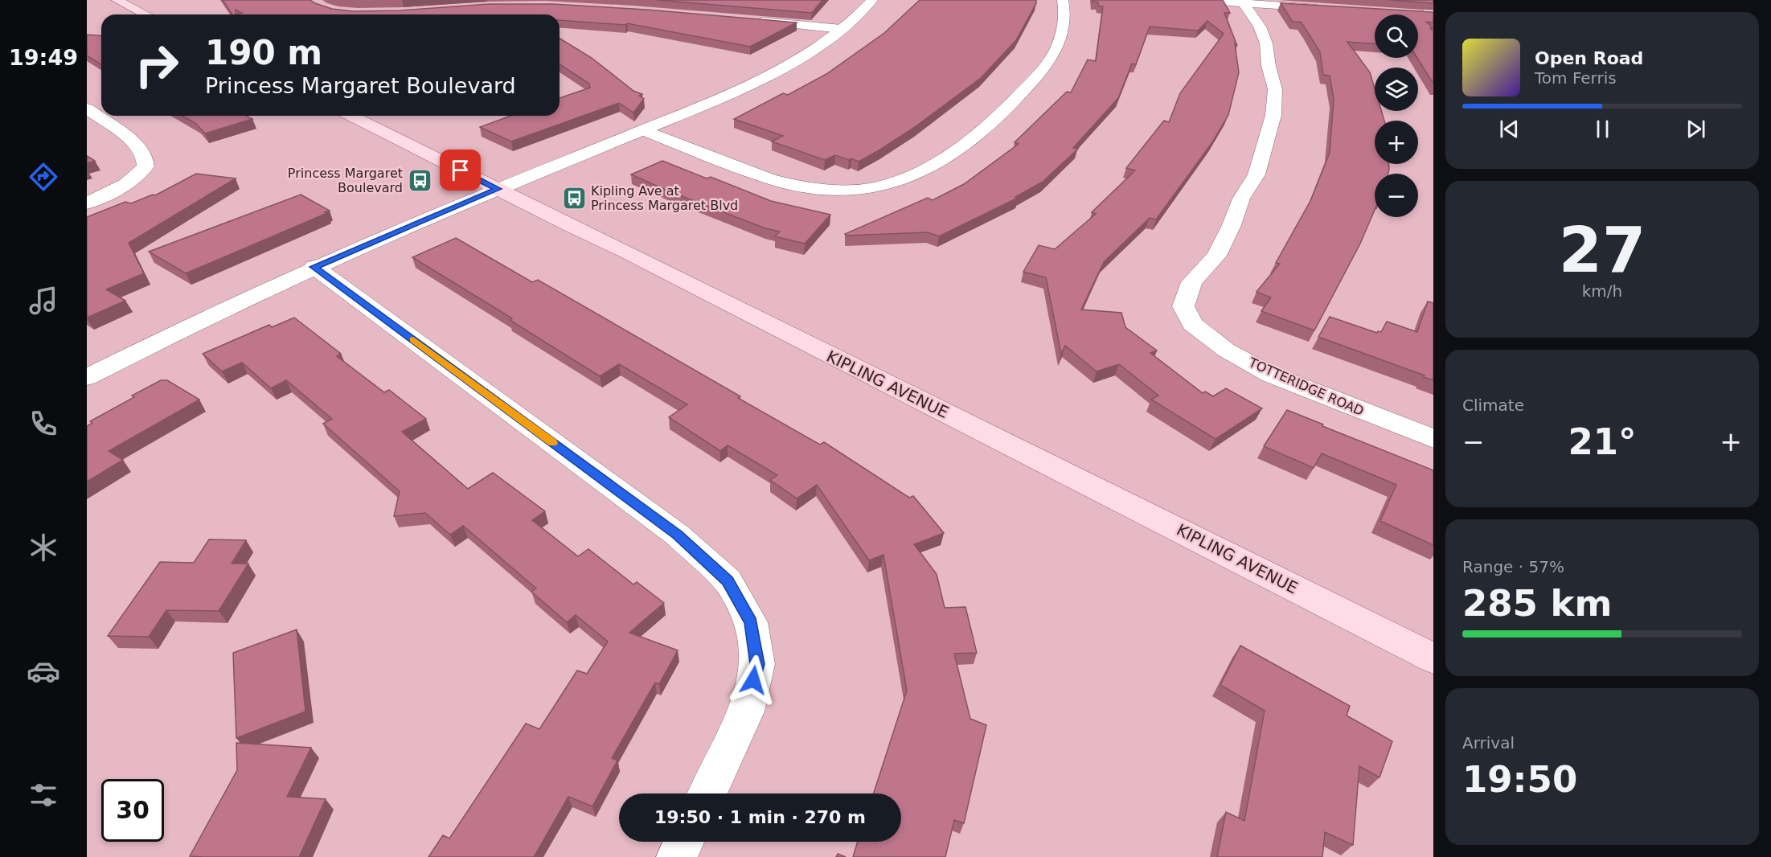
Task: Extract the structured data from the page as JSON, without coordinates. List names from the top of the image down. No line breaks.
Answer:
{"streets":{"main road":["KIPLING AVENUE"],"street":["TOTTERIDGE ROAD"]},"places":{"bus stop":["Princess Margaret Boulevard","Kipling Ave at Princess Margaret Blvd"]},"page":{"tabs":"19:49","map_buttons":["+","−"],"turn":["190 m","Princess Margaret Boulevard"],"song":["Open Road","Tom Ferris"],"tile":[["27","km/h"],"Climate",["Range · 57%","285 km"],["Arrival","19:50"]],"heat":["−","21°","+"],"limit":"30","trip":"19:50 · 1 min · 270 m"}}
